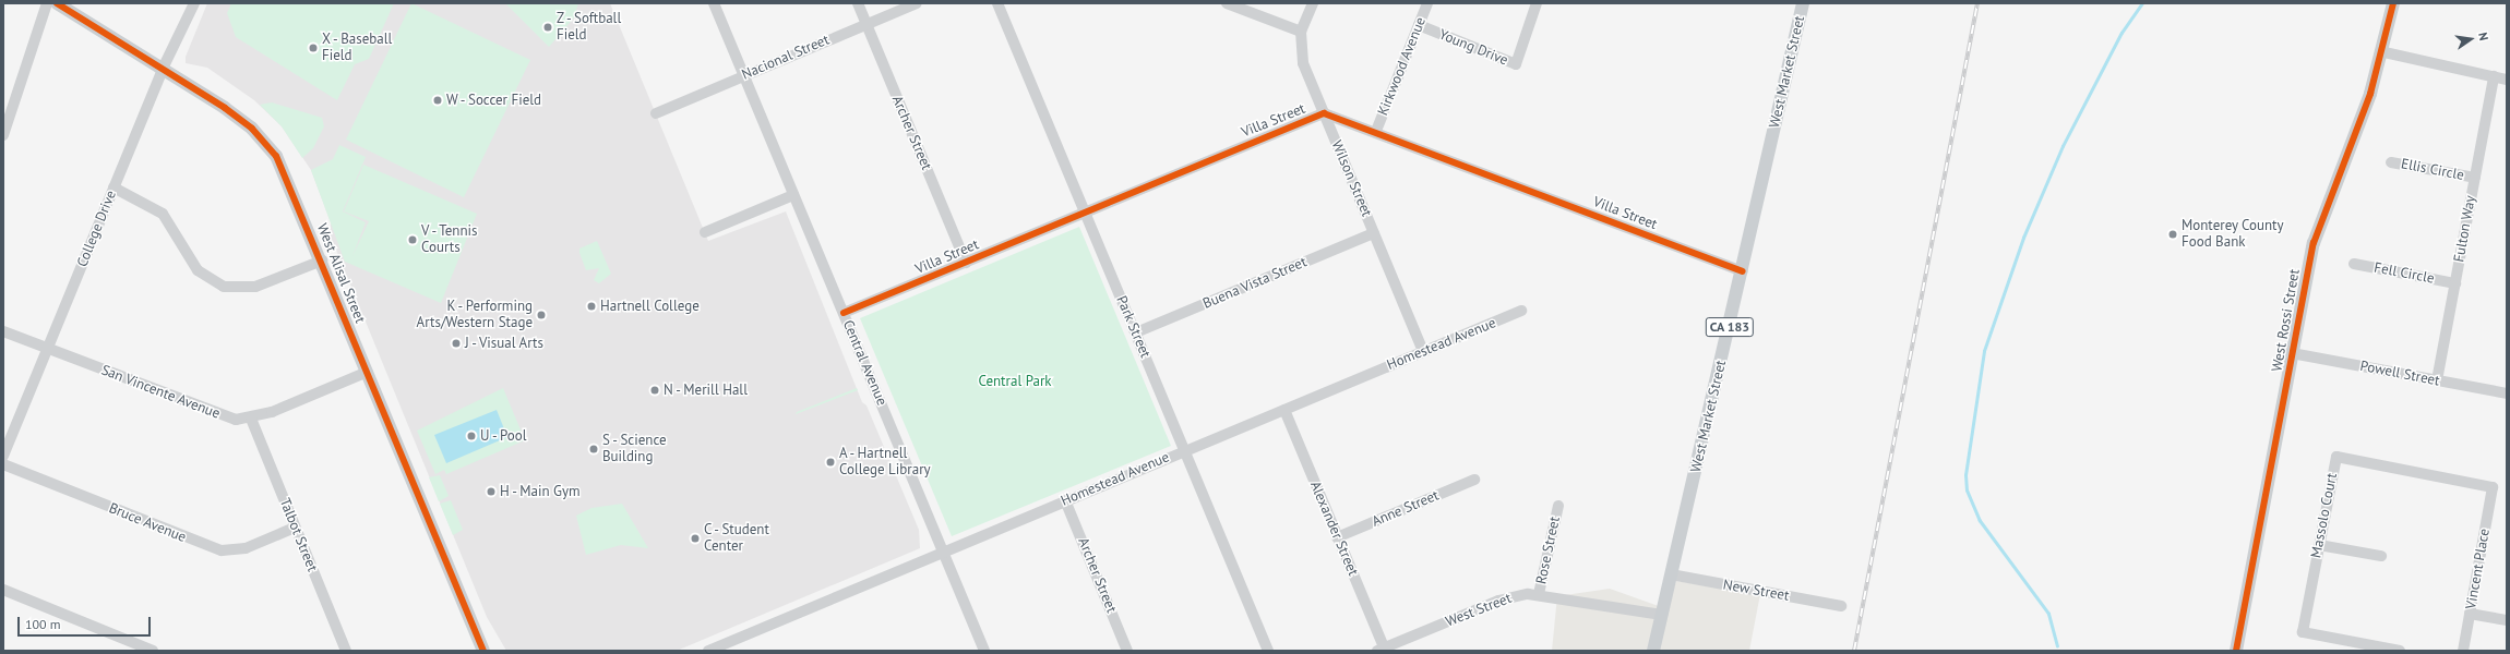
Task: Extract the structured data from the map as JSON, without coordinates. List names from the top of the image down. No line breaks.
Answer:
{"streets":{"main road":["West Market Street","West Alisal Street","West Rossi Street","CA 183"],"street":["Young Drive","Nacional Street","Kirkwood Avenue","Villa Street","Archer Street","Ellis Circle","Wilson Street","College Drive","Fulton Way","Fell Circle","Buena Vista Street","Park Street","Homestead Avenue","Central Avenue","Powell Street","San Vincente Avenue","Anne Street","Massolo Court","Bruce Avenue","Alexander Street","Talbot Street","Rose Street","Vincent Place","New Street","West Street"]},"crossings":[["Young Drive","Kirkwood Avenue"],["Nacional Street","Archer Street"],["Nacional Street","Central Avenue"],["Kirkwood Avenue","Villa Street"],["West Market Street","Villa Street"],["West Market Street","New Street"],["West Market Street","West Street"],["Villa Street","Archer Street"],["Villa Street","Wilson Street"],["Villa Street","Park Street"],["Villa Street","Central Avenue"],["Archer Street","Homestead Avenue"],["Ellis Circle","Fulton Way"],["Wilson Street","Buena Vista Street"],["Wilson Street","Homestead Avenue"],["College Drive","West Alisal Street"],["College Drive","San Vincente Avenue"],["Fulton Way","Fell Circle"],["Fulton Way","Powell Street"],["West Alisal Street","San Vincente Avenue"],["Buena Vista Street","Park Street"],["West Rossi Street","Powell Street"],["Park Street","Homestead Avenue"],["Homestead Avenue","Central Avenue"],["Homestead Avenue","Alexander Street"],["San Vincente Avenue","Talbot Street"],["Anne Street","Alexander Street"],["Massolo Court","Vincent Place"],["Bruce Avenue","Talbot Street"],["Alexander Street","West Street"],["Rose Street","West Street"]],"parks":["Central Park"],"places":["Z - Softball Field","X - Baseball Field","W - Soccer Field","Monterey County Food Bank","V - Tennis Courts","Hartnell College","K - Performing Arts/Western Stage","J - Visual Arts","N - Merill Hall","U - Pool","S - Science Building","A - Hartnell College Library","H - Main Gym","C - Student Center"],"scale_bar":"100 m","north":"right"}
